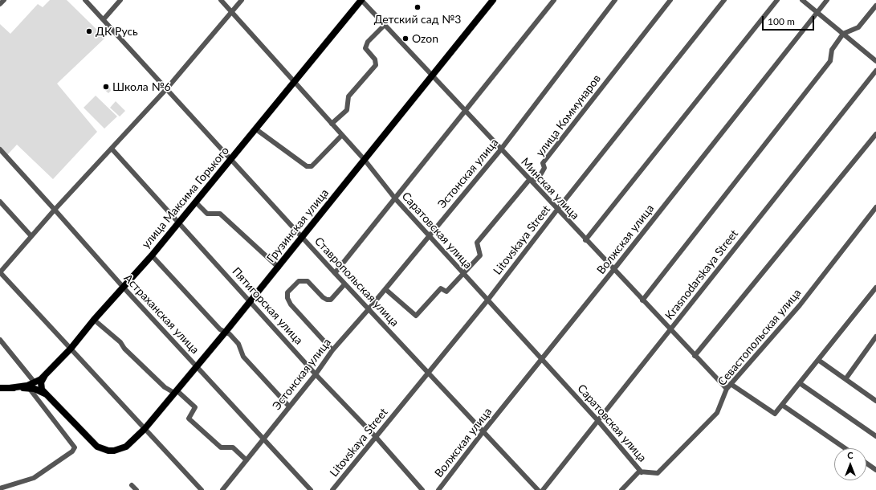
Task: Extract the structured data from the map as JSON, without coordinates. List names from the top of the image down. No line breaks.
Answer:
{"streets":{"main road":["улица Максима Горького","Грузинская улица"],"street":["улица Коммунаров","Эстонская улица","Минская улица","Саратовская улица","Волжская улица","Litovskaya Street","Krasnodarskaya Street","Ставропольская улица","Пятигорская улица","Астраханская улица","Севастопольская улица"]},"crossings":[["улица Коммунаров","Эстонская улица"],["улица Коммунаров","Минская улица"],["улица Коммунаров","Саратовская улица"],["Эстонская улица","Минская улица"],["Эстонская улица","Саратовская улица"],["Эстонская улица","Ставропольская улица"],["Эстонская улица","Пятигорская улица"],["Эстонская улица","Астраханская улица"],["Минская улица","улица Максима Горького"],["Минская улица","Грузинская улица"],["Минская улица","Волжская улица"],["Минская улица","Litovskaya Street"],["Минская улица","Krasnodarskaya Street"],["Минская улица","Севастопольская улица"],["улица Максима Горького","Саратовская улица"],["улица Максима Горького","Ставропольская улица"],["улица Максима Горького","Пятигорская улица"],["улица Максима Горького","Астраханская улица"],["Грузинская улица","Саратовская улица"],["Грузинская улица","Ставропольская улица"],["Грузинская улица","Пятигорская улица"],["Грузинская улица","Астраханская улица"],["Саратовская улица","Волжская улица"],["Саратовская улица","Litovskaya Street"],["Саратовская улица","Krasnodarskaya Street"],["Саратовская улица","Севастопольская улица"],["Волжская улица","Ставропольская улица"],["Litovskaya Street","Ставропольская улица"],["Litovskaya Street","Пятигорская улица"]],"places":["Детский сад №3","ДК Русь","Ozon","Школа №6"],"scale_bar":"100 m","north":"top"}
